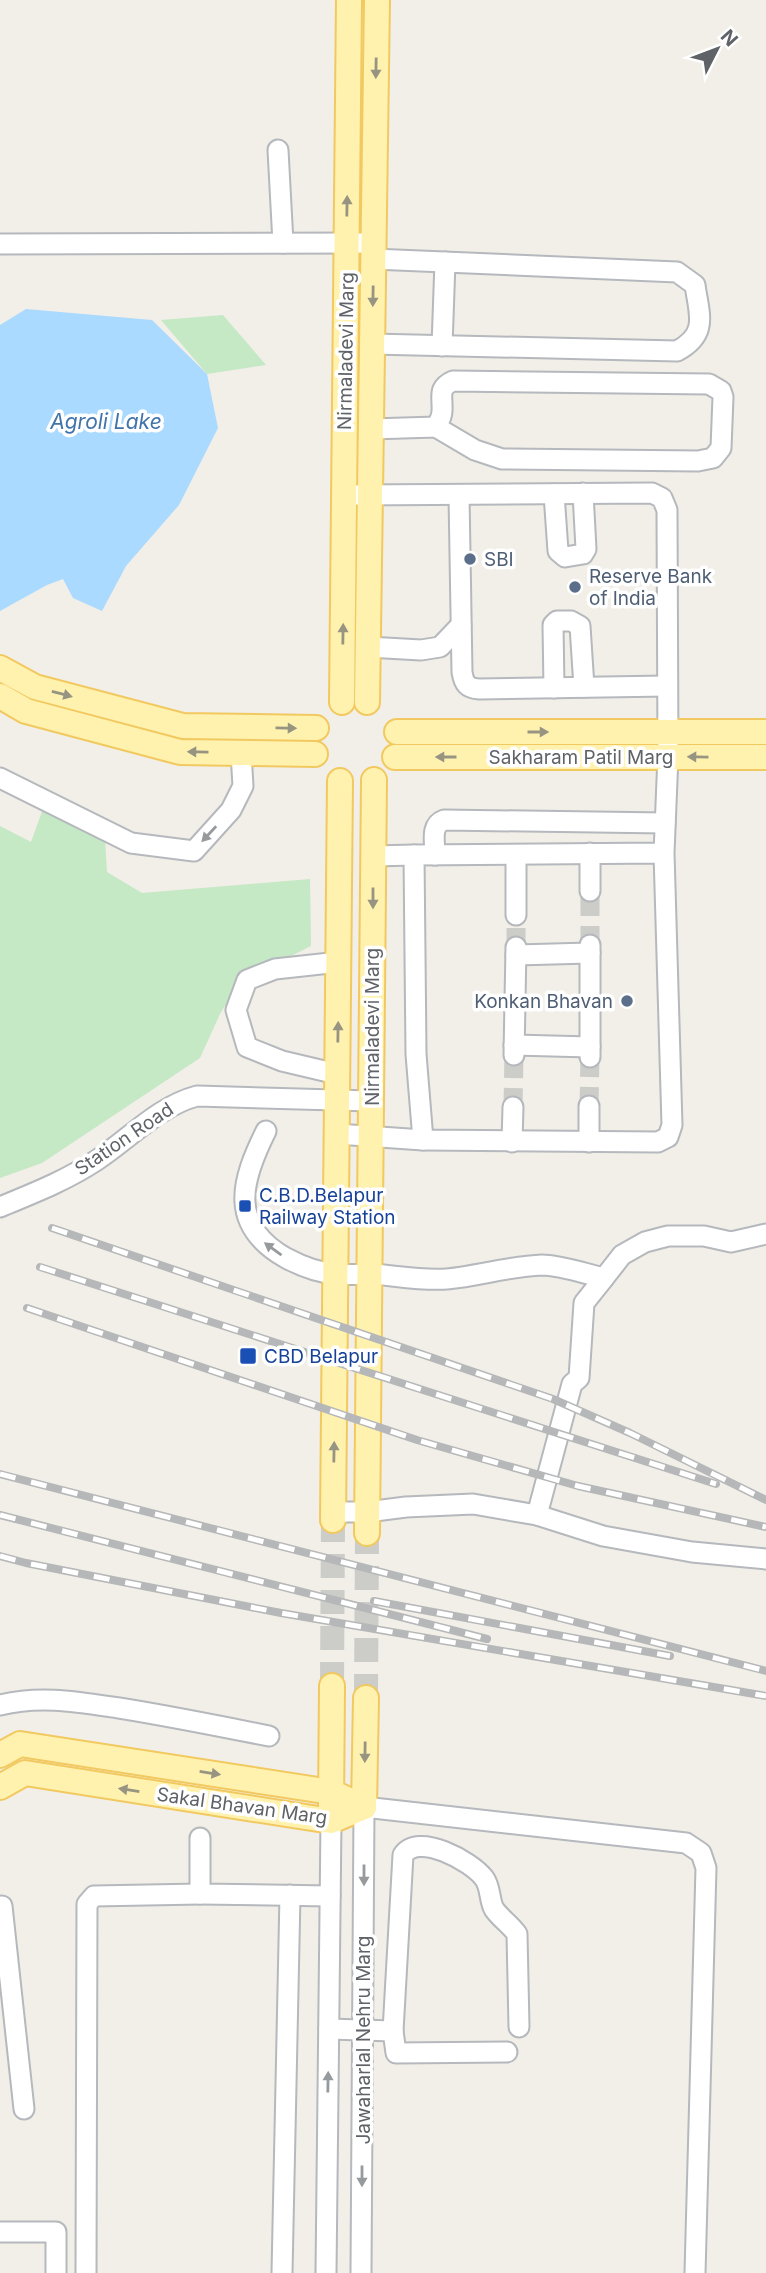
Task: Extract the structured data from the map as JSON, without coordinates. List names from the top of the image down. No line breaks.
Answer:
{"streets":{"main road":["Nirmaladevi Marg","Sakharam Patil Marg","Sakal Bhavan Marg"],"street":["Station Road","Jawaharlal Nehru Marg"]},"crossings":[["Nirmaladevi Marg","Sakharam Patil Marg"],["Nirmaladevi Marg","Station Road"],["Sakal Bhavan Marg","Jawaharlal Nehru Marg"]],"water":["Agroli Lake"],"places":{"other":["SBI","Reserve Bank of India","Konkan Bhavan"],"transit":["C.B.D.Belapur Railway Station","CBD Belapur"]},"north":"top right"}
